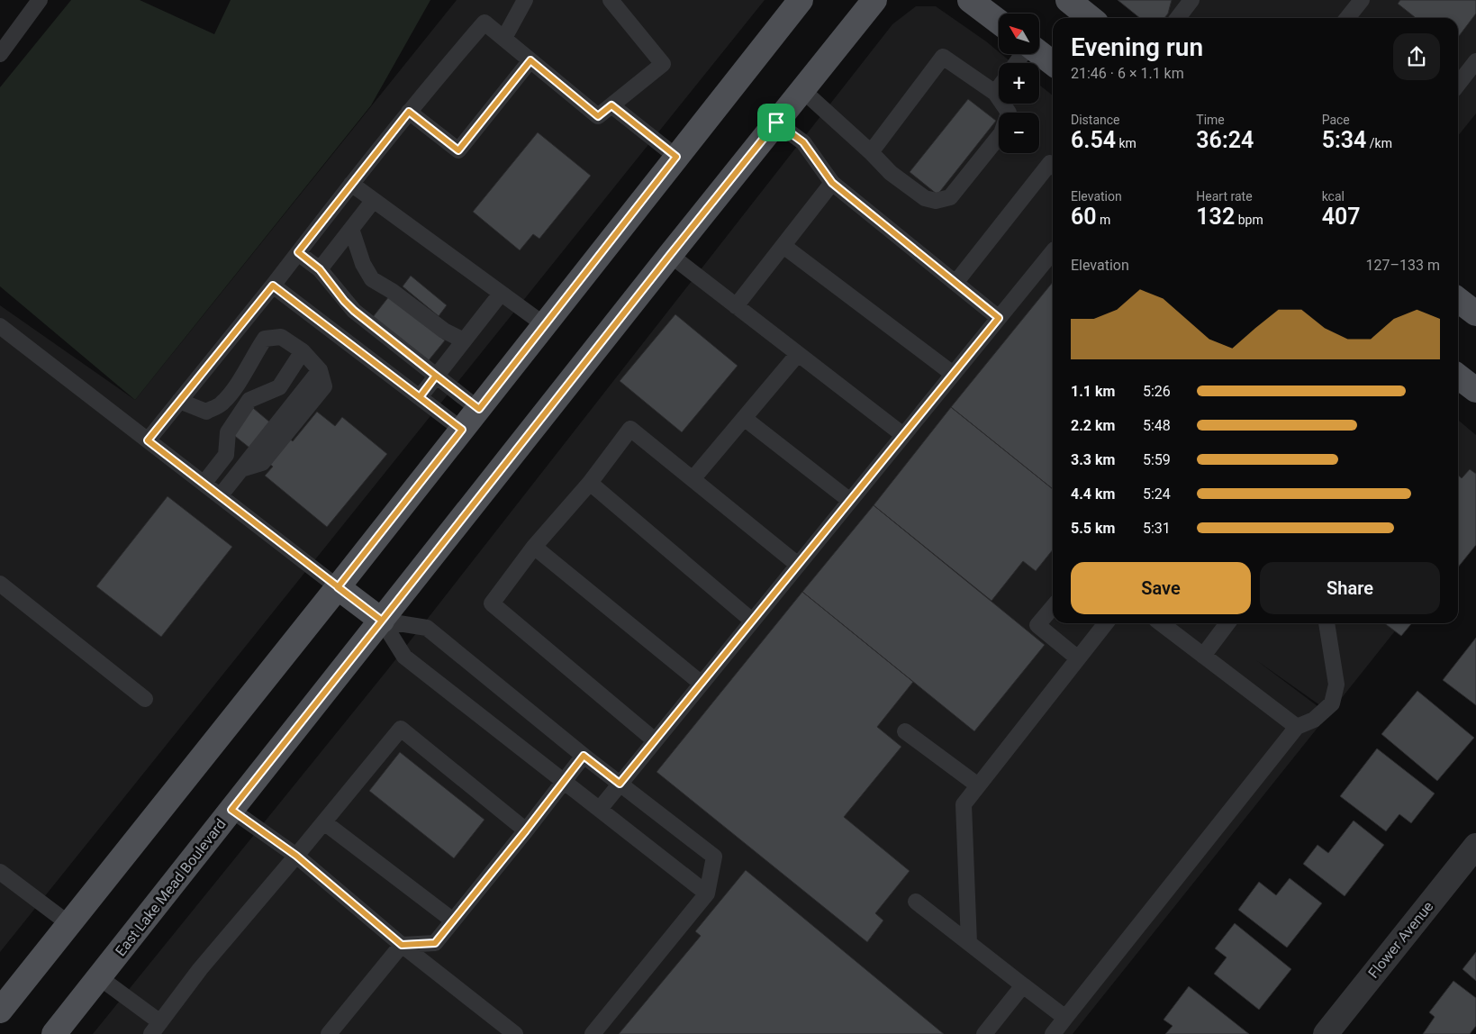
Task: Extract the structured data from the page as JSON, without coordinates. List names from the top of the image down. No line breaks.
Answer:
{"streets":{"main road":["East Lake Mead Boulevard"],"street":["Flower Avenue"]},"north":"top left","page":{"map_buttons":["+","−"],"heading":["Evening run","21:46 · 6 × 1.1 km"],"stats":[["Distance","6.54 km"],["Time","36:24"],["Pace","5:34 /km"],["Elevation","60 m"],["Heart rate","132 bpm"],["kcal","407"]],"chart":["Elevation","127–133 m"],"list":[{"name":"1.1 km","note":"5:26"},{"name":"2.2 km","note":"5:48"},{"name":"3.3 km","note":"5:59"},{"name":"4.4 km","note":"5:24"},{"name":"5.5 km","note":"5:31"}],"buttons":["Save","Share"]}}
